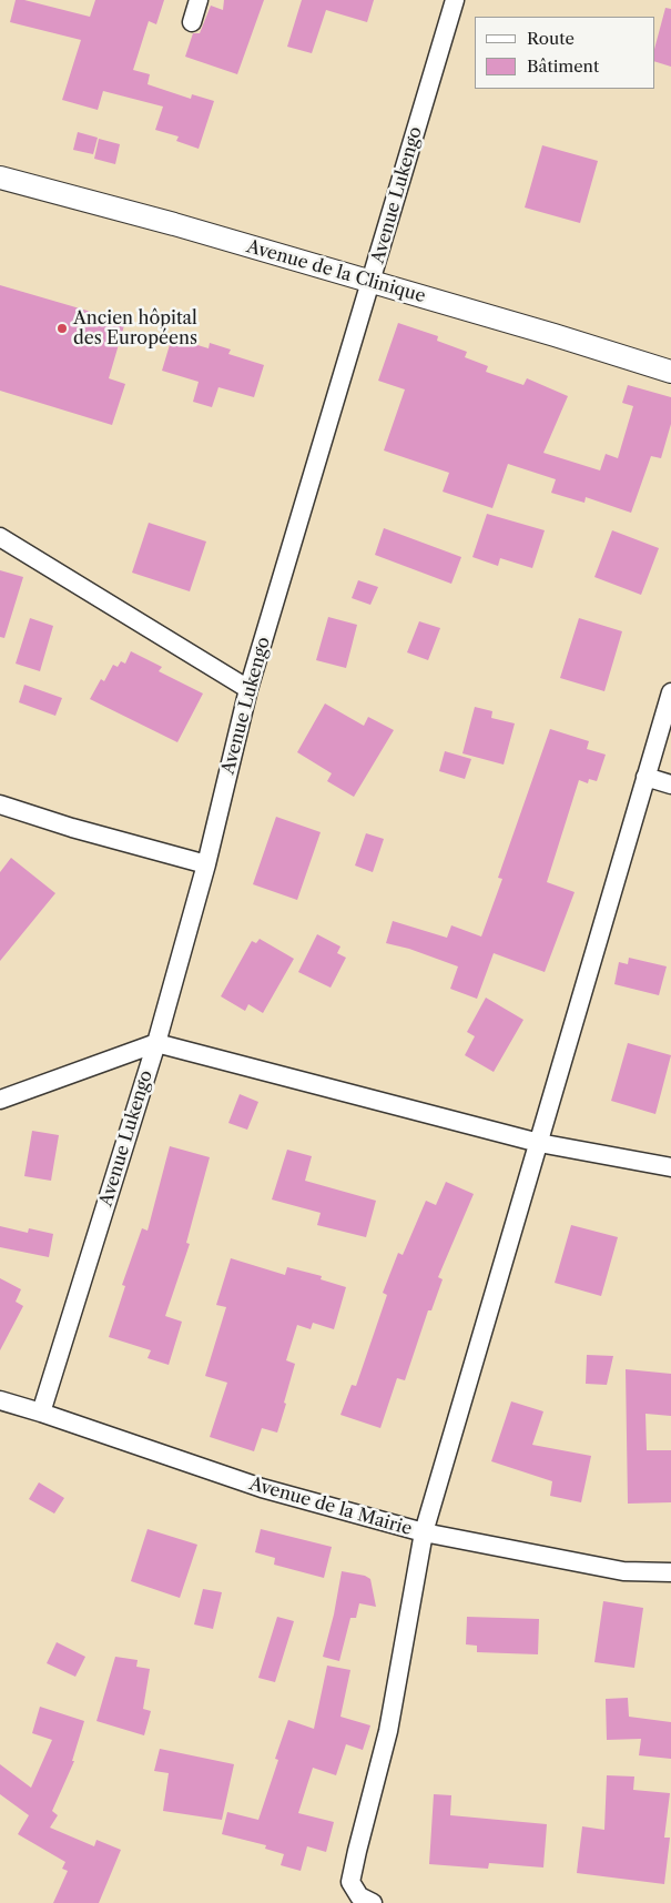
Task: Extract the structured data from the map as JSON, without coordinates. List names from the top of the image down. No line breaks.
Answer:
{"streets":{"street":["Avenue Lukengo","Avenue de la Clinique","Avenue de la Mairie"]},"crossings":[["Avenue Lukengo","Avenue de la Clinique"],["Avenue Lukengo","Avenue de la Mairie"]],"places":["Ancien hôpital des Européens"],"legend":["Route","Bâtiment"]}
